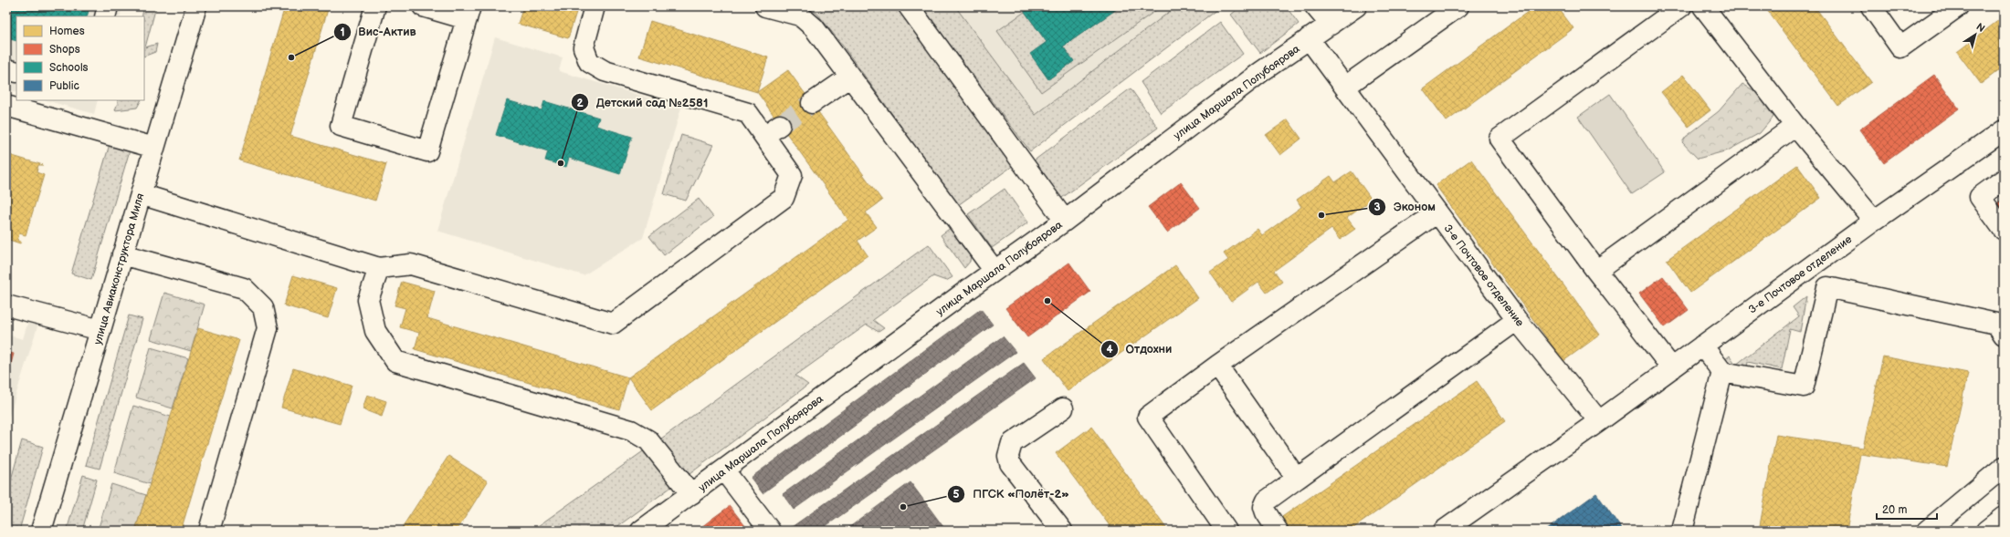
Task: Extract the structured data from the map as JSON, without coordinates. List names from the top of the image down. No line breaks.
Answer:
{"streets":{"street":["улица Маршала Полубоярова","улица Авиаконструктора Миля","3-е Почтовое отделение"]},"crossings":[["улица Маршала Полубоярова","3-е Почтовое отделение"]],"places":["Вис-Актив","Детский сад №2581","Эконом","Отдохни","ПГСК «Полёт-2»"],"legend":["Homes","Shops","Schools","Public"],"scale_bar":"20 m","north":"top right"}
